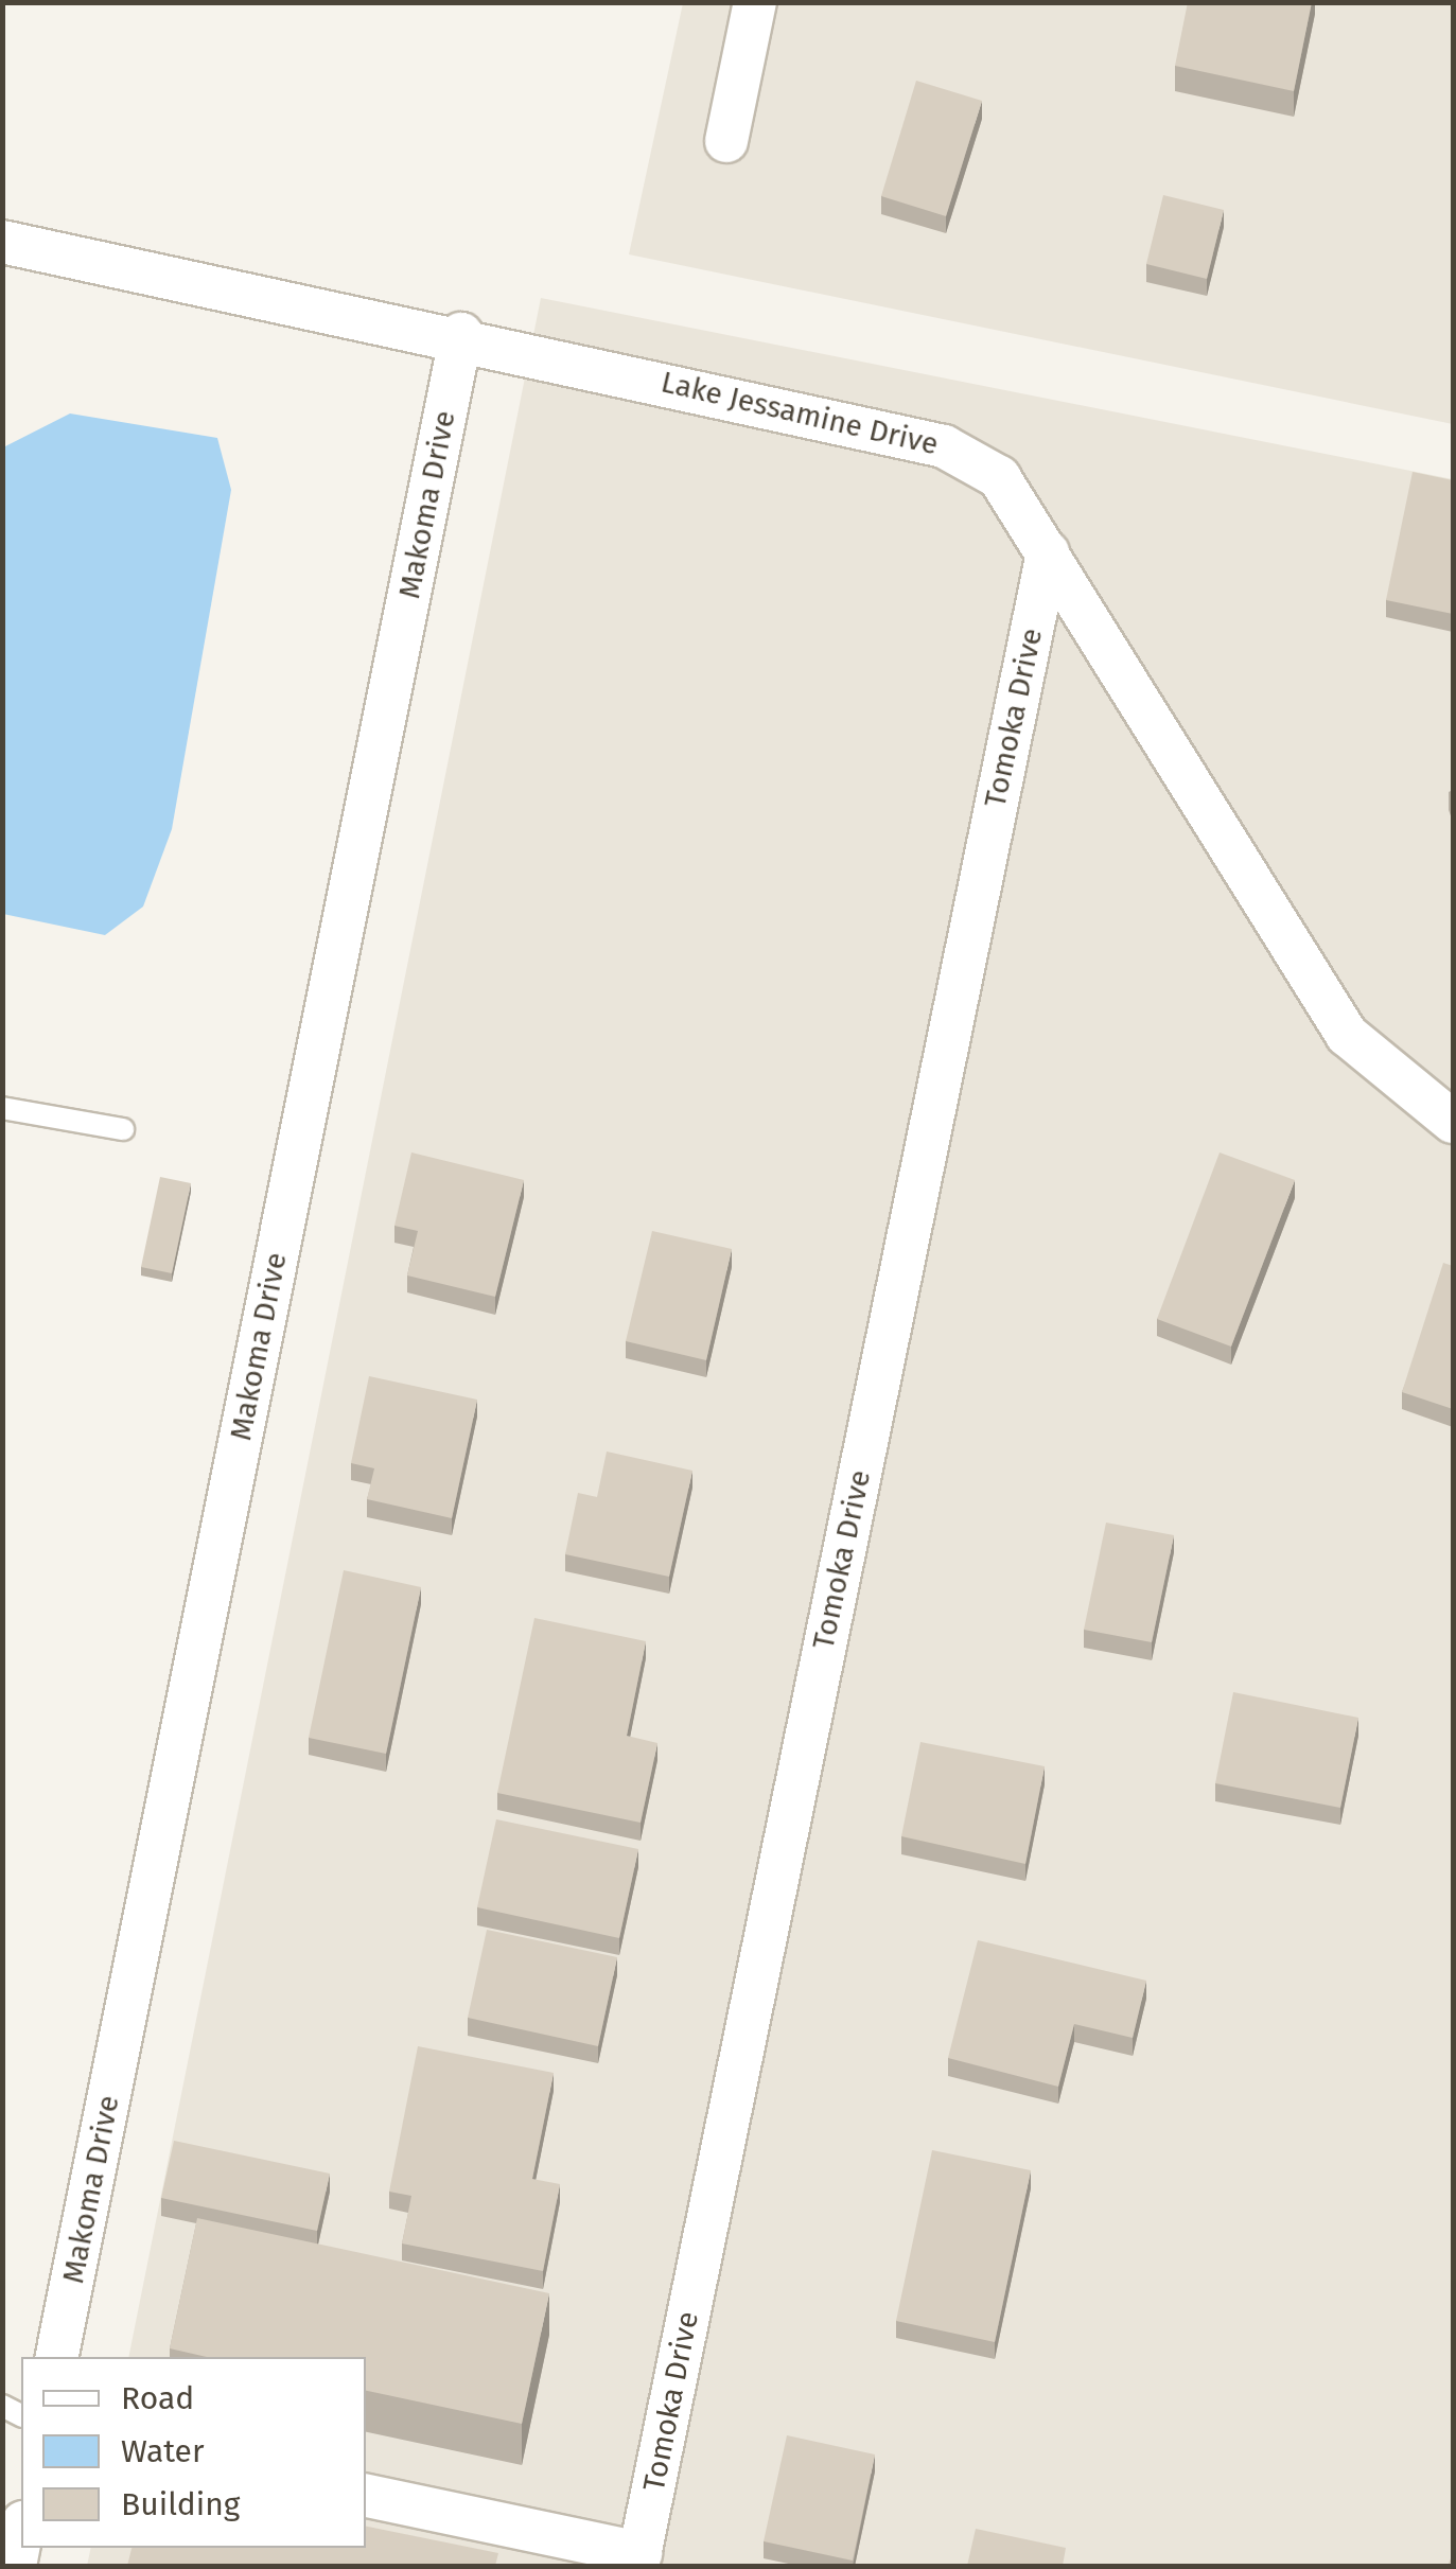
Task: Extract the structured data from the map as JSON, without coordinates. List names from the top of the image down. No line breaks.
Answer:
{"streets":{"street":["Lake Jessamine Drive","Makoma Drive","Tomoka Drive"]},"crossings":[["Lake Jessamine Drive","Makoma Drive"],["Lake Jessamine Drive","Tomoka Drive"]],"legend":["Road","Water","Building"]}
